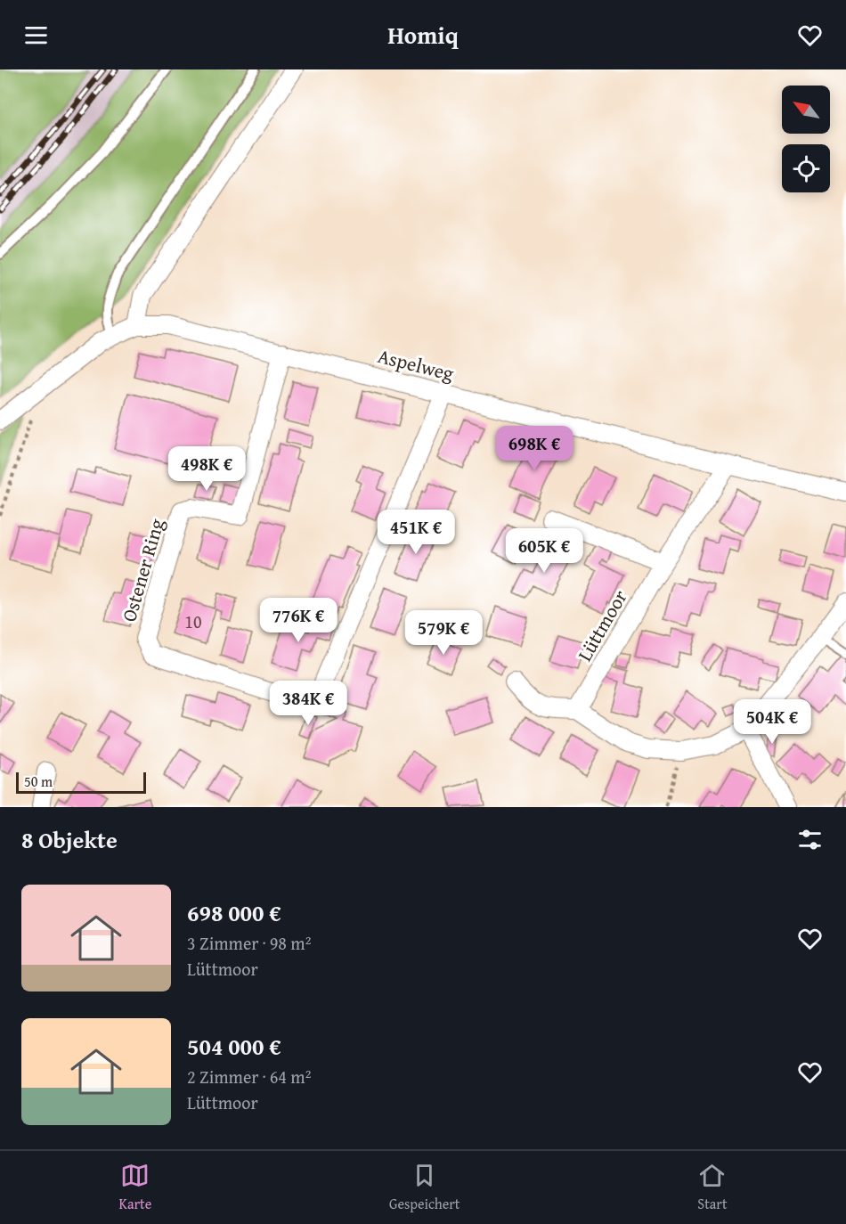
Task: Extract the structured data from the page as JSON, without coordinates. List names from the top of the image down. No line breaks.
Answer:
{"streets":{"street":["Aspelweg","Ostener Ring","Lüttmoor"]},"crossings":[["Aspelweg","Ostener Ring"],["Aspelweg","Lüttmoor"]],"house_numbers":["10"],"scale_bar":"50 m","north":"top left","page":{"header":"Homiq","price":["698K €","498K €","451K €","605K €","776K €","579K €","384K €","504K €"],"scale":"50 m","heading":"8 Objekte","list":[{"name":"698 000 €","note":"3 Zimmer · 98 m² · Lüttmoor"},{"name":"504 000 €","note":"2 Zimmer · 64 m² · Lüttmoor"}],"tabs":["Karte","Gespeichert","Start"]}}
